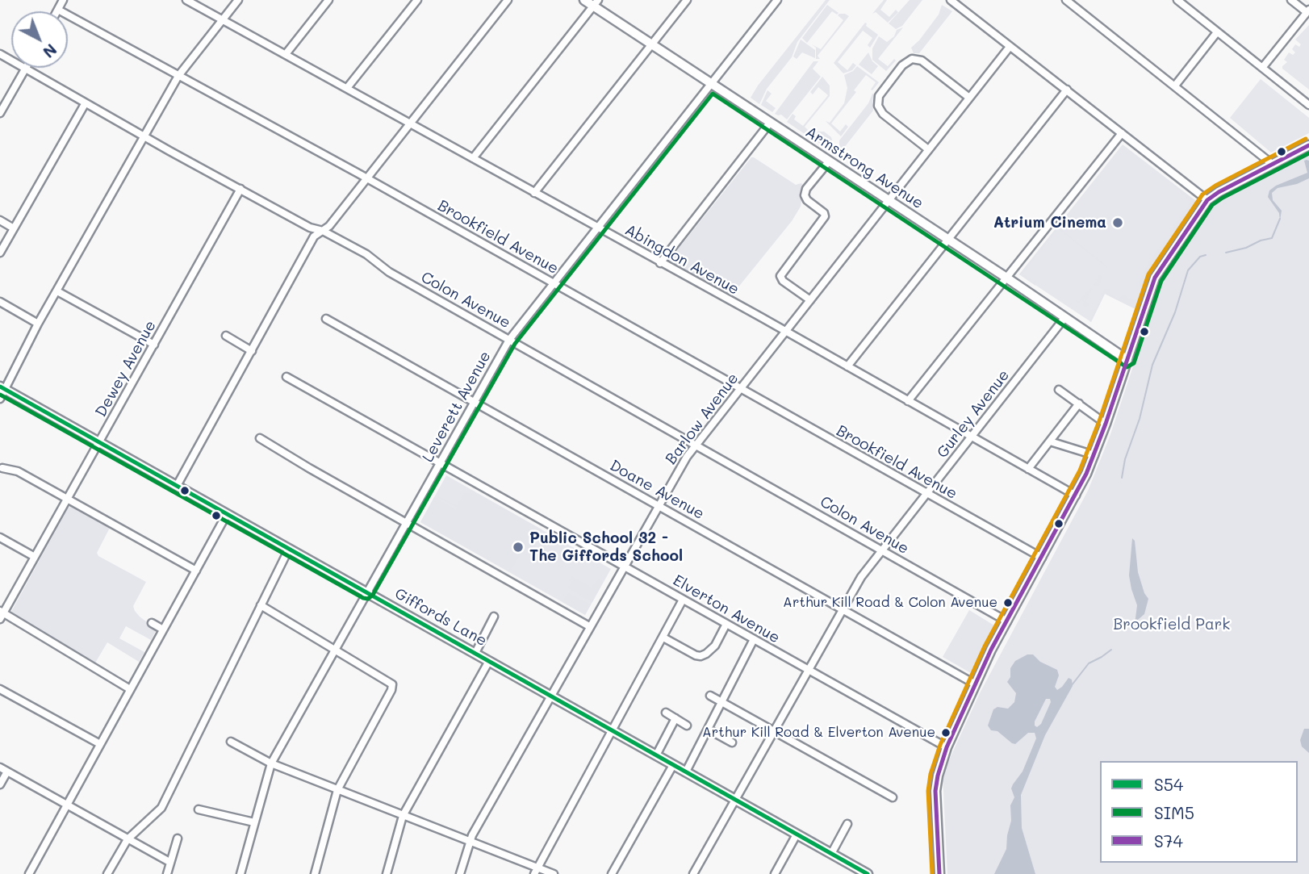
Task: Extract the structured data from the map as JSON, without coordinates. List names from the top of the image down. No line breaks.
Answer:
{"streets":{"street":["Armstrong Avenue","Brookfield Avenue","Abingdon Avenue","Colon Avenue","Dewey Avenue","Leverett Avenue","Gurley Avenue","Barlow Avenue","Doane Avenue","Elverton Avenue","Giffords Lane"]},"crossings":[["Armstrong Avenue","Leverett Avenue"],["Armstrong Avenue","Gurley Avenue"],["Armstrong Avenue","Barlow Avenue"],["Brookfield Avenue","Leverett Avenue"],["Brookfield Avenue","Gurley Avenue"],["Brookfield Avenue","Barlow Avenue"],["Abingdon Avenue","Leverett Avenue"],["Abingdon Avenue","Gurley Avenue"],["Abingdon Avenue","Barlow Avenue"],["Colon Avenue","Dewey Avenue"],["Colon Avenue","Leverett Avenue"],["Colon Avenue","Gurley Avenue"],["Colon Avenue","Barlow Avenue"],["Dewey Avenue","Giffords Lane"],["Leverett Avenue","Doane Avenue"],["Leverett Avenue","Elverton Avenue"],["Leverett Avenue","Giffords Lane"],["Gurley Avenue","Doane Avenue"],["Gurley Avenue","Elverton Avenue"],["Gurley Avenue","Giffords Lane"],["Barlow Avenue","Doane Avenue"],["Barlow Avenue","Elverton Avenue"],["Barlow Avenue","Giffords Lane"]],"parks":["Brookfield Park"],"places":["Atrium Cinema","Public School 32 - The Giffords School","Arthur Kill Road & Colon Avenue","Arthur Kill Road & Elverton Avenue"],"lines":["transit line SIM5","transit line S74","transit line S54"],"legend":["S54","SIM5","S74"],"north":"bottom right"}
